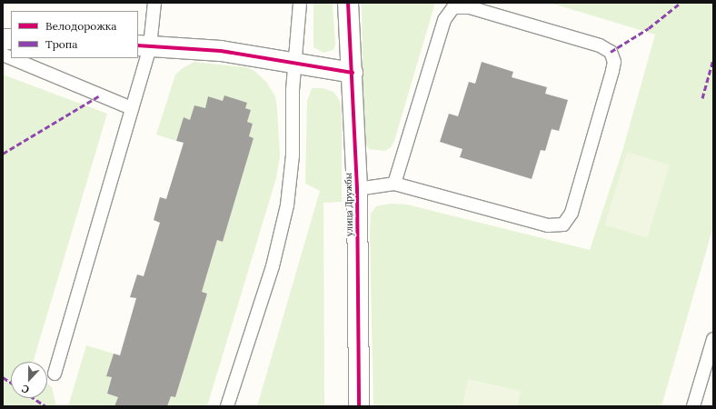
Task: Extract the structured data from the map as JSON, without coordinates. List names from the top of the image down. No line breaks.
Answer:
{"streets":{"street":["улица Дружбы"]},"legend":["Велодорожка","Тропа"],"north":"bottom"}
